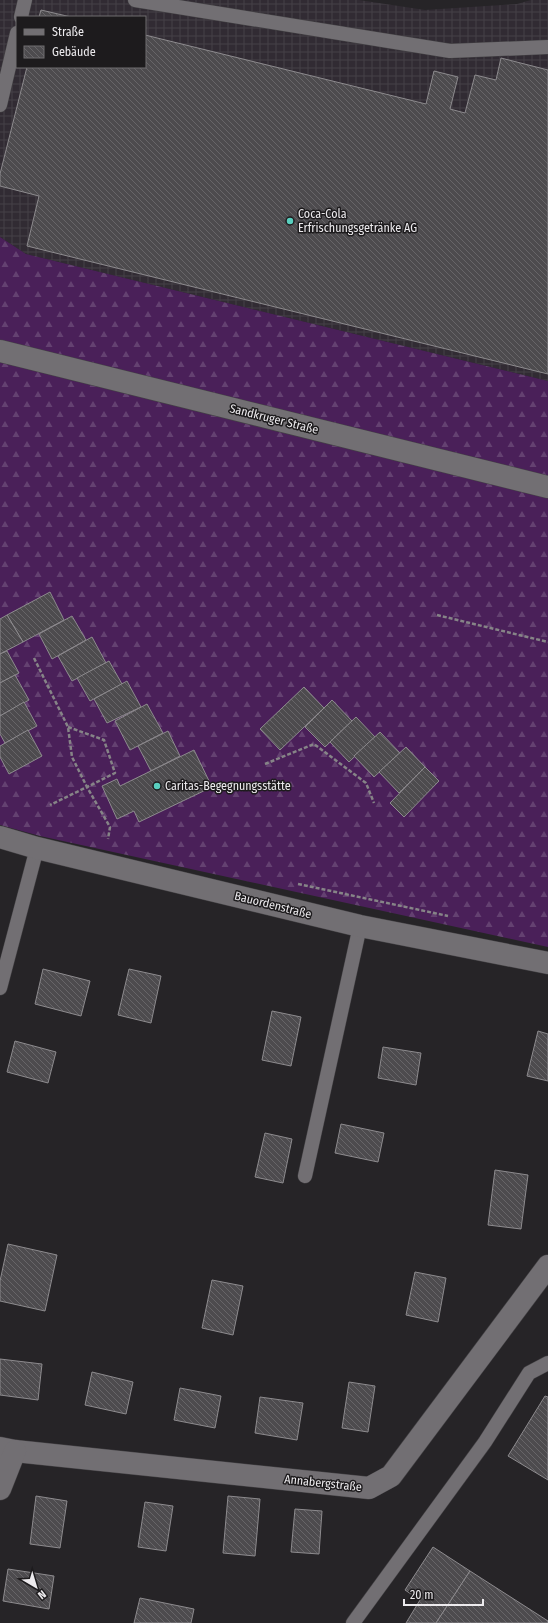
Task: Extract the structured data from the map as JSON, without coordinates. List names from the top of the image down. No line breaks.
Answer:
{"streets":{"street":["Sandkruger Straße","Bauordenstraße","Annabergstraße"]},"places":["Coca-Cola Erfrischungsgetränke AG","Caritas-Begegnungsstätte"],"legend":["Straße","Gebäude"],"scale_bar":"20 m","north":"bottom right"}
